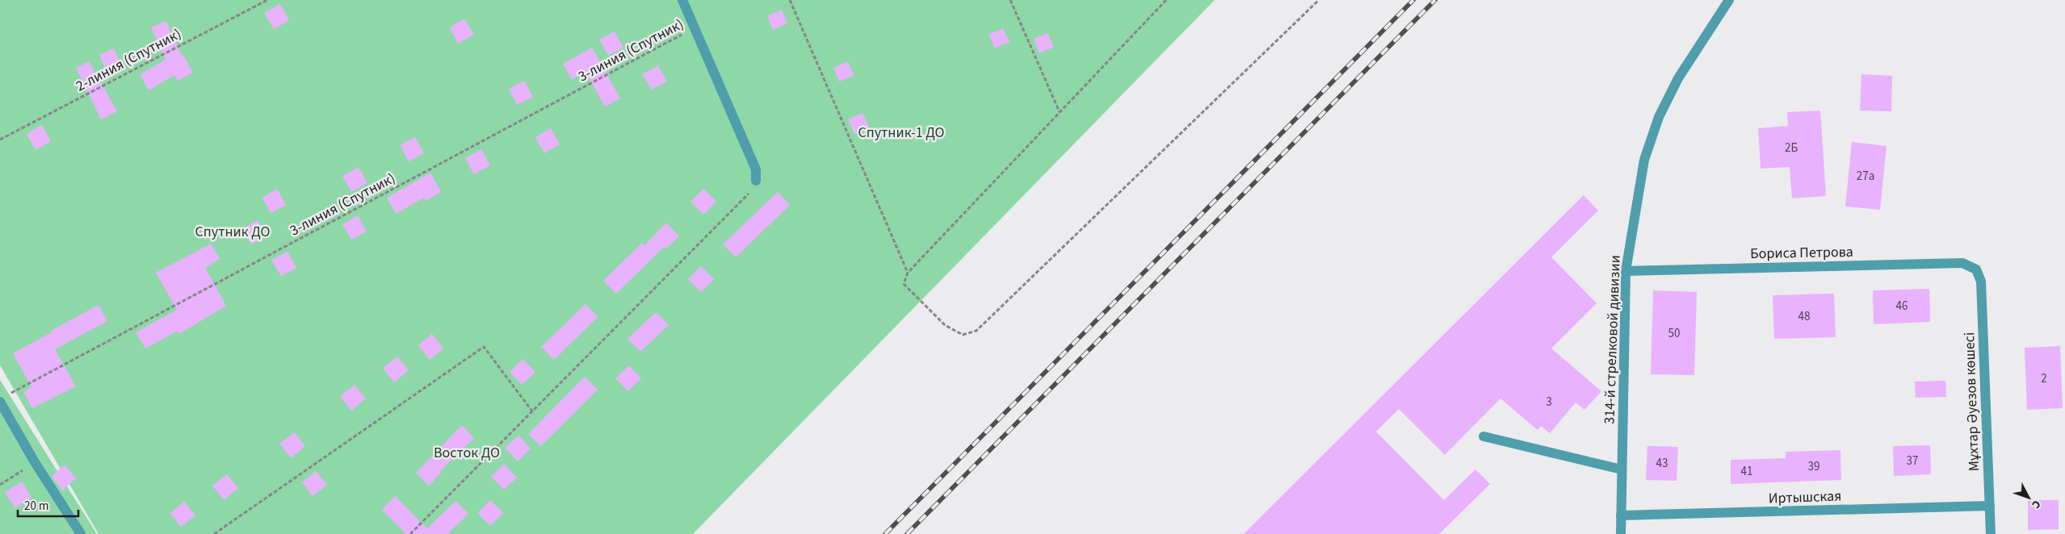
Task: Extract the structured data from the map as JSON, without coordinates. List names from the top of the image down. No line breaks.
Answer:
{"streets":{"street":["Бориса Петрова","314-й стрелковой дивизии","Мұхтар Әуезов көшесі","Иртышская"],"path":["3-линия (Спутник)","2-линия (Спутник)"]},"crossings":[["Бориса Петрова","314-й стрелковой дивизии"],["Бориса Петрова","Мұхтар Әуезов көшесі"],["314-й стрелковой дивизии","Иртышская"],["Мұхтар Әуезов көшесі","Иртышская"]],"parks":["Спутник-1 ДО","Спутник ДО","Восток ДО"],"house_numbers":["2Б","27а","46","48","50","2","3","37","43","39","41"],"scale_bar":"20 m","north":"bottom right"}
